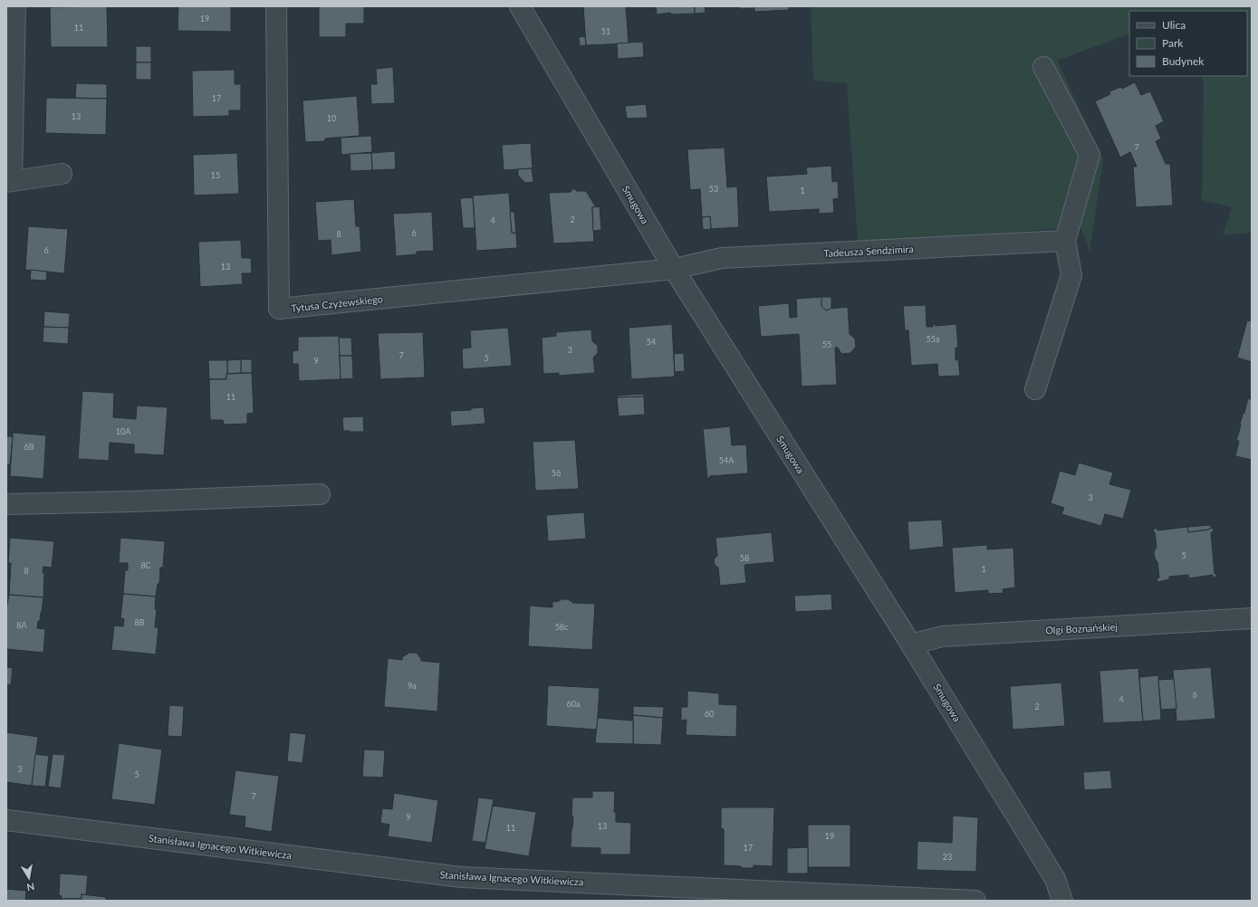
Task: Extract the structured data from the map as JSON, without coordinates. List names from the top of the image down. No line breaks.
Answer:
{"streets":{"street":["Smugowa","Tadeusza Sendzimira","Tytusa Czyżewskiego","Olgi Boznańskiej","Stanisława Ignacego Witkiewicza"]},"crossings":[["Smugowa","Tadeusza Sendzimira"],["Smugowa","Tytusa Czyżewskiego"],["Smugowa","Olgi Boznańskiej"],["Tadeusza Sendzimira","Tytusa Czyżewskiego"]],"house_numbers":["19","11","51","17","13","10","7","15","53","1","2","4","6","8","6","13","55a","54","55","3","7","5","9","11","10A","6B","54A","56","3","5","58","8C","1","8","8B","8A","58c","9a","6","4","60a","2","60","3","5","7","9","13","11","19","17","23"],"legend":["Ulica","Park","Budynek"],"north":"bottom"}
